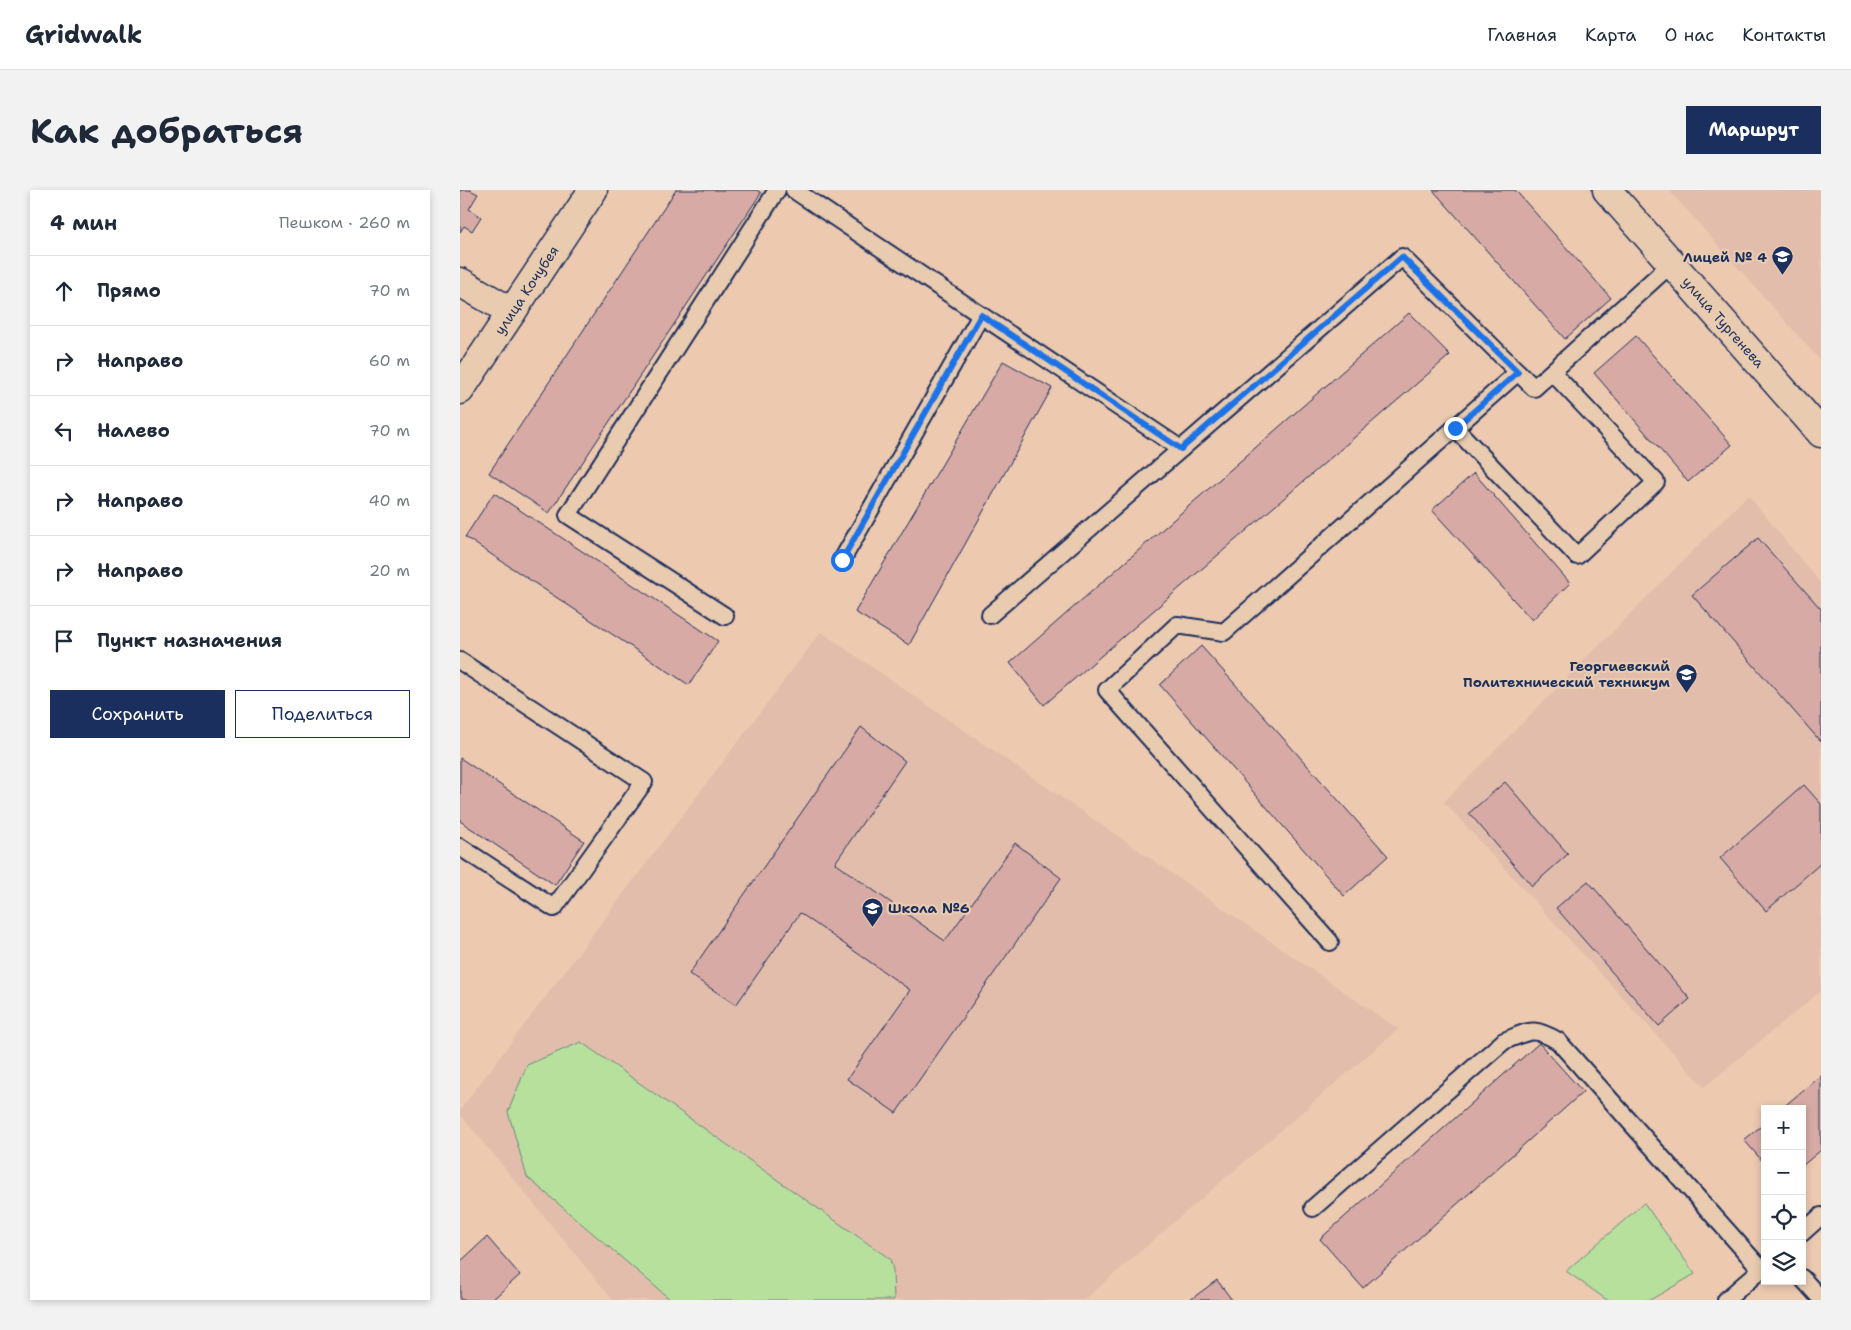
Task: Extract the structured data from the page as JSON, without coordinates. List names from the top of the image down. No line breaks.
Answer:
{"streets":{"street":["улица Кочубея","улица Тургенева"]},"places":{"school or university":["Лицей № 4","Георгиевский Политехнический техникум","Школа №6"]},"page":{"header":"Gridwalk","nav":["Главная","Карта","О нас","Контакты"],"buttons":["Маршрут",["Сохранить","Поделиться"]],"title":"Как добраться","heading":["4 мин","Пешком · 260 m"],"list":[["Прямо","70 m"],["Направо","60 m"],["Налево","70 m"],["Направо","40 m"],["Направо","20 m"],"Пункт назначения"],"map_buttons":["+","−"]}}
